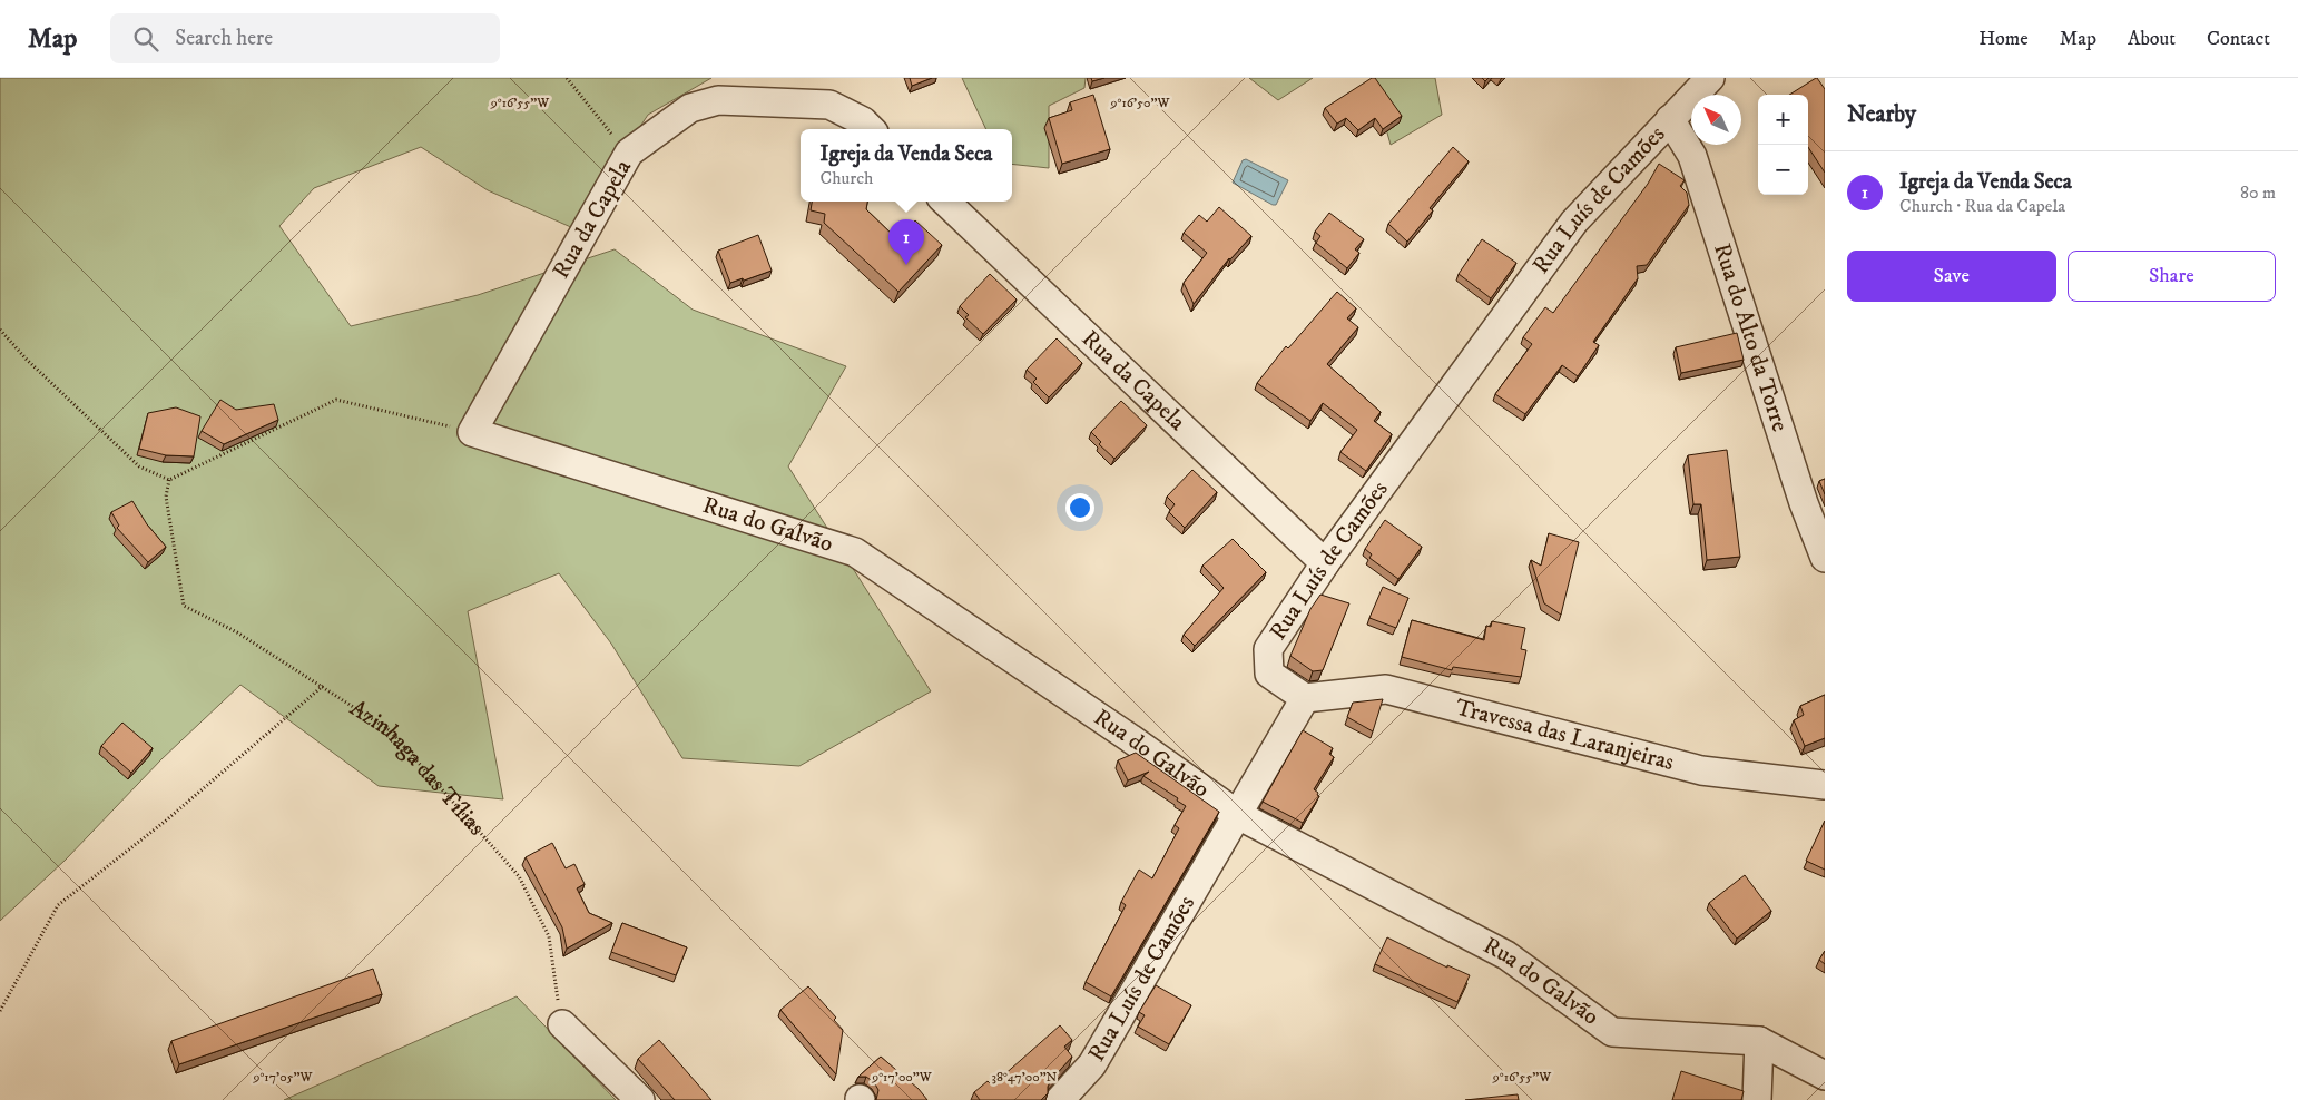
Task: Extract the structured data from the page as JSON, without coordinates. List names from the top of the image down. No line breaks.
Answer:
{"streets":{"street":["Rua Luís de Camões","Rua da Capela","Rua do Alto da Torre","Rua do Galvão","Travessa das Laranjeiras"],"path":["Azinhaga das Tílias"]},"crossings":[["Rua Luís de Camões","Rua da Capela"],["Rua Luís de Camões","Rua do Alto da Torre"],["Rua Luís de Camões","Rua do Galvão"],["Rua Luís de Camões","Travessa das Laranjeiras"],["Rua da Capela","Rua do Galvão"]],"north":"top left","page":{"header":"Map","search":"Search here","nav":["Home","Map","About","Contact"],"heading":"Nearby","map_buttons":["+","−"],"popup":["Igreja da Venda Seca","Church"],"list":[{"mark":"1","name":"Igreja da Venda Seca","note":"Church · Rua da Capela","value":"80 m"}],"pins":"1","buttons":["Save","Share"]},"coordinates":["9°16'55\"W","9°16'50\"W","9°17'05\"W","9°17'00\"W","38°47'00\"N"]}
